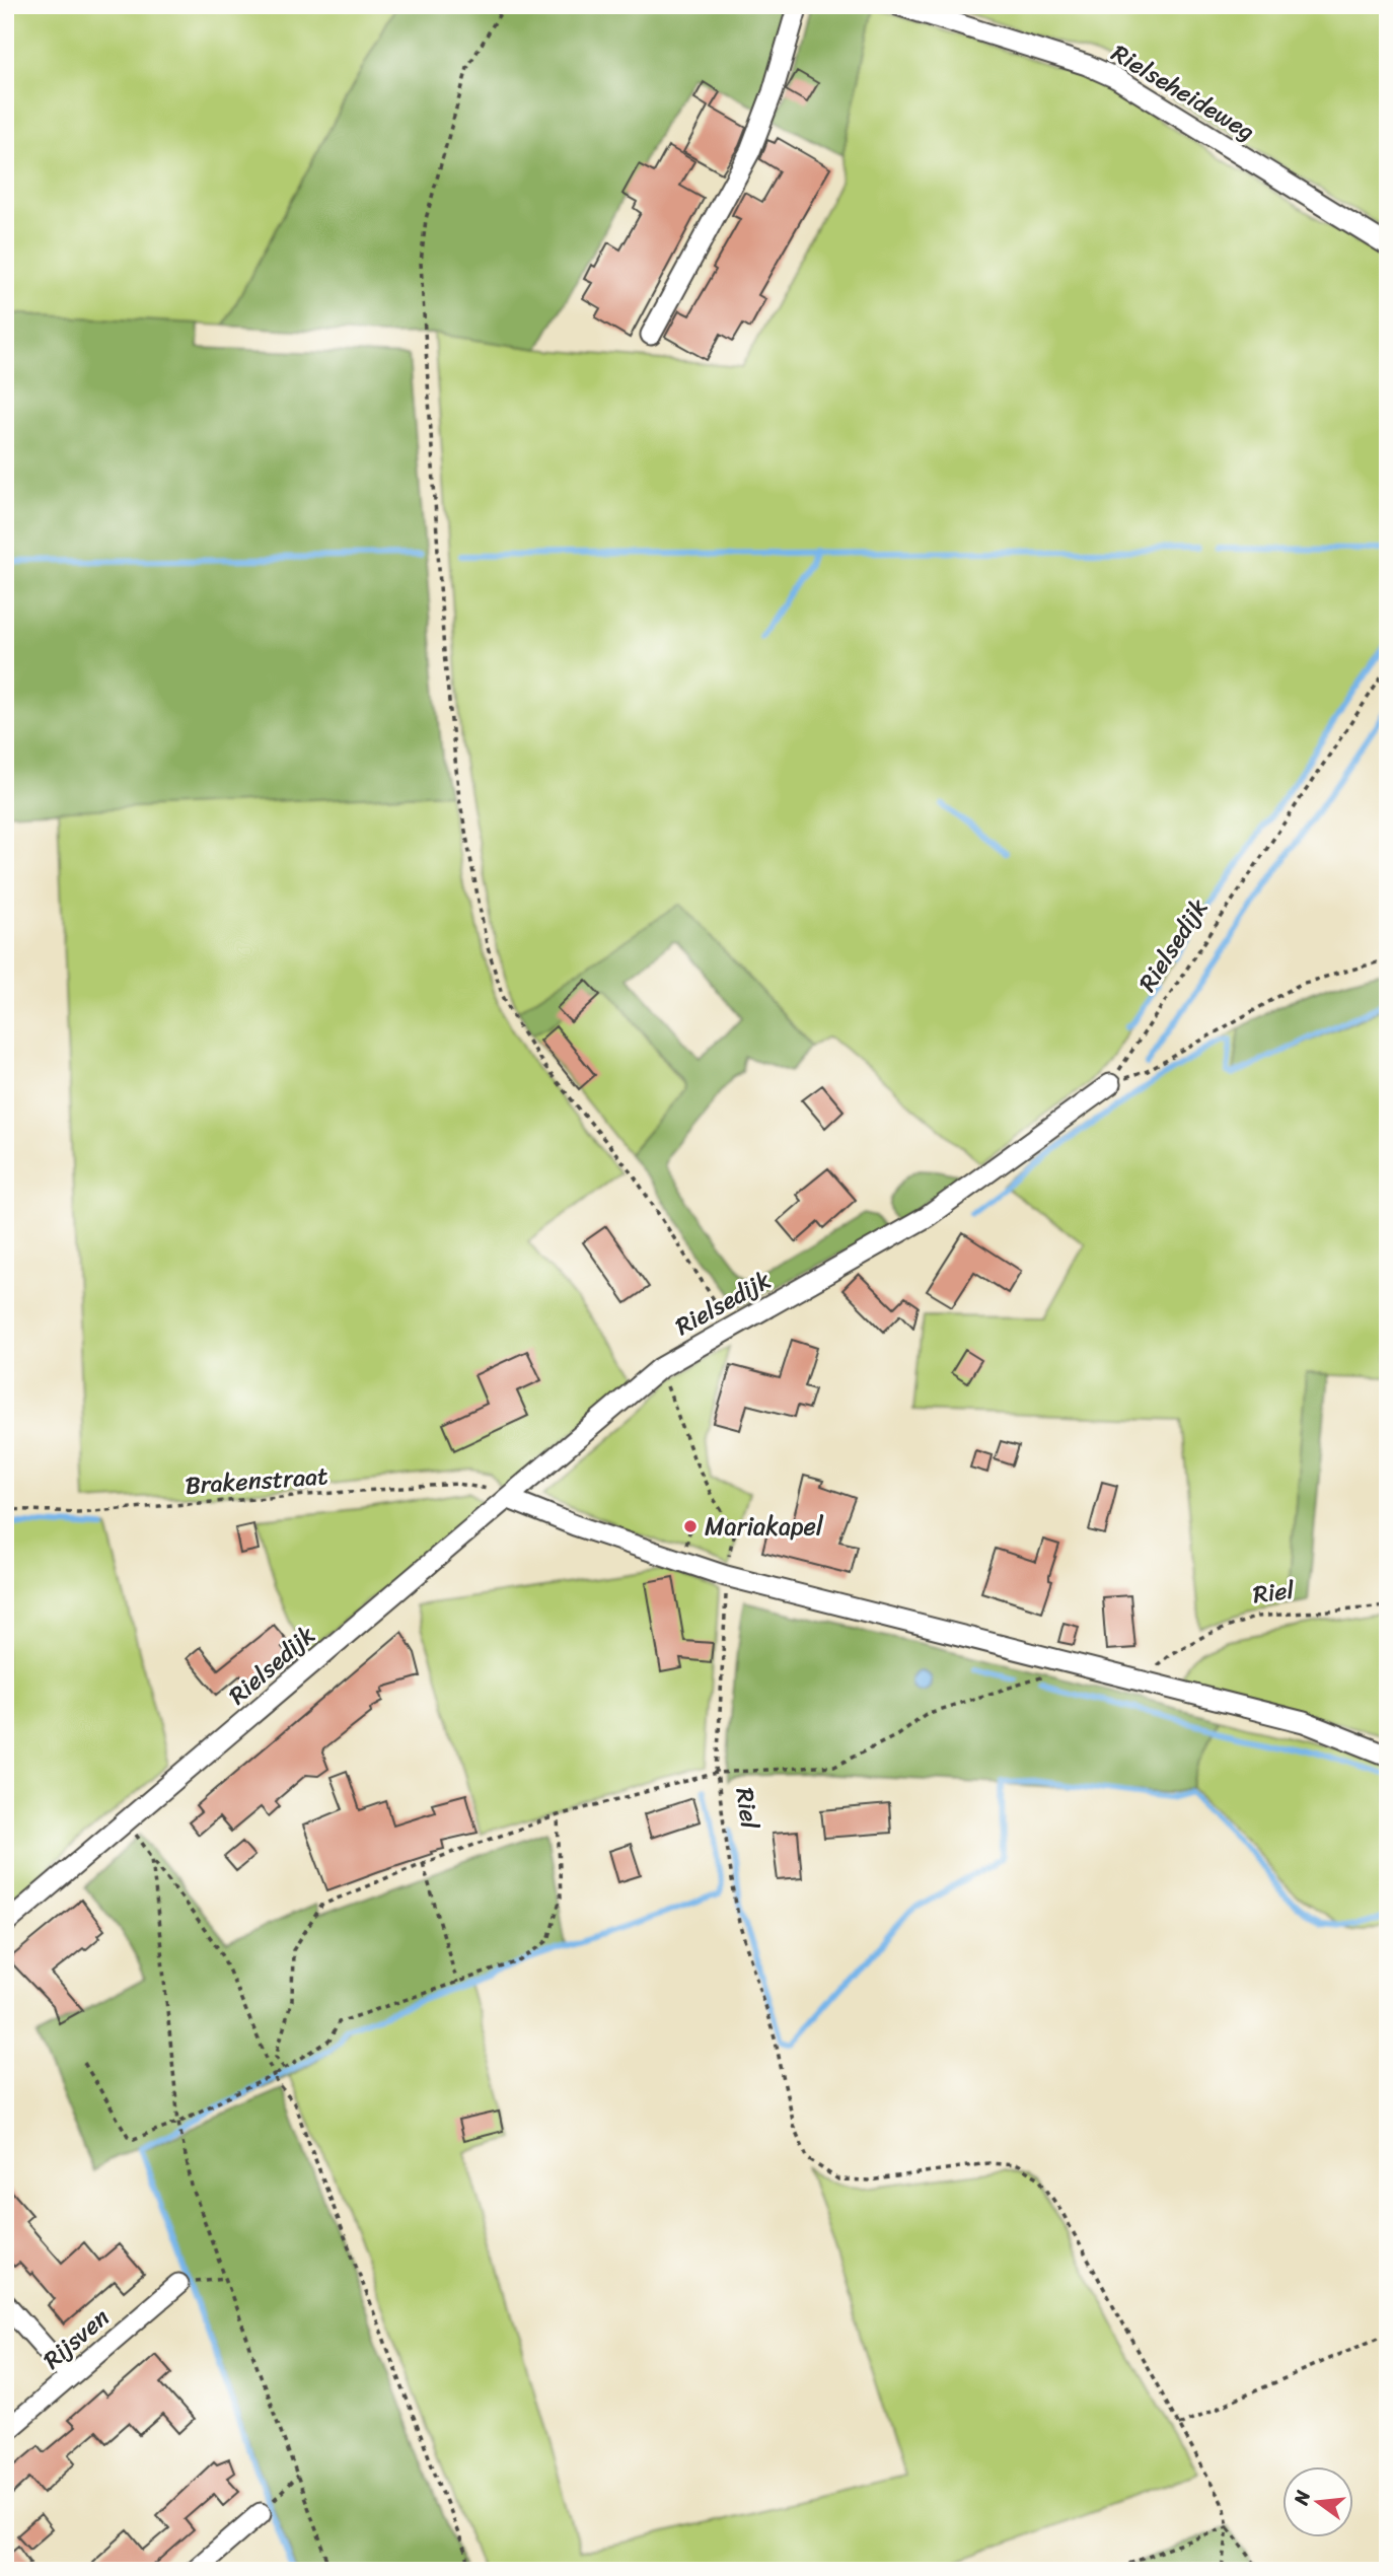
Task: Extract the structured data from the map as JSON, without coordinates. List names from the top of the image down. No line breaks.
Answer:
{"streets":{"street":["Rielseheideweg","Rielsedijk","Rijsven"],"path":["Brakenstraat","Riel"]},"crossings":[["Rielsedijk","Brakenstraat"],["Rielsedijk","Riel"]],"places":["Mariakapel"],"north":"left"}
